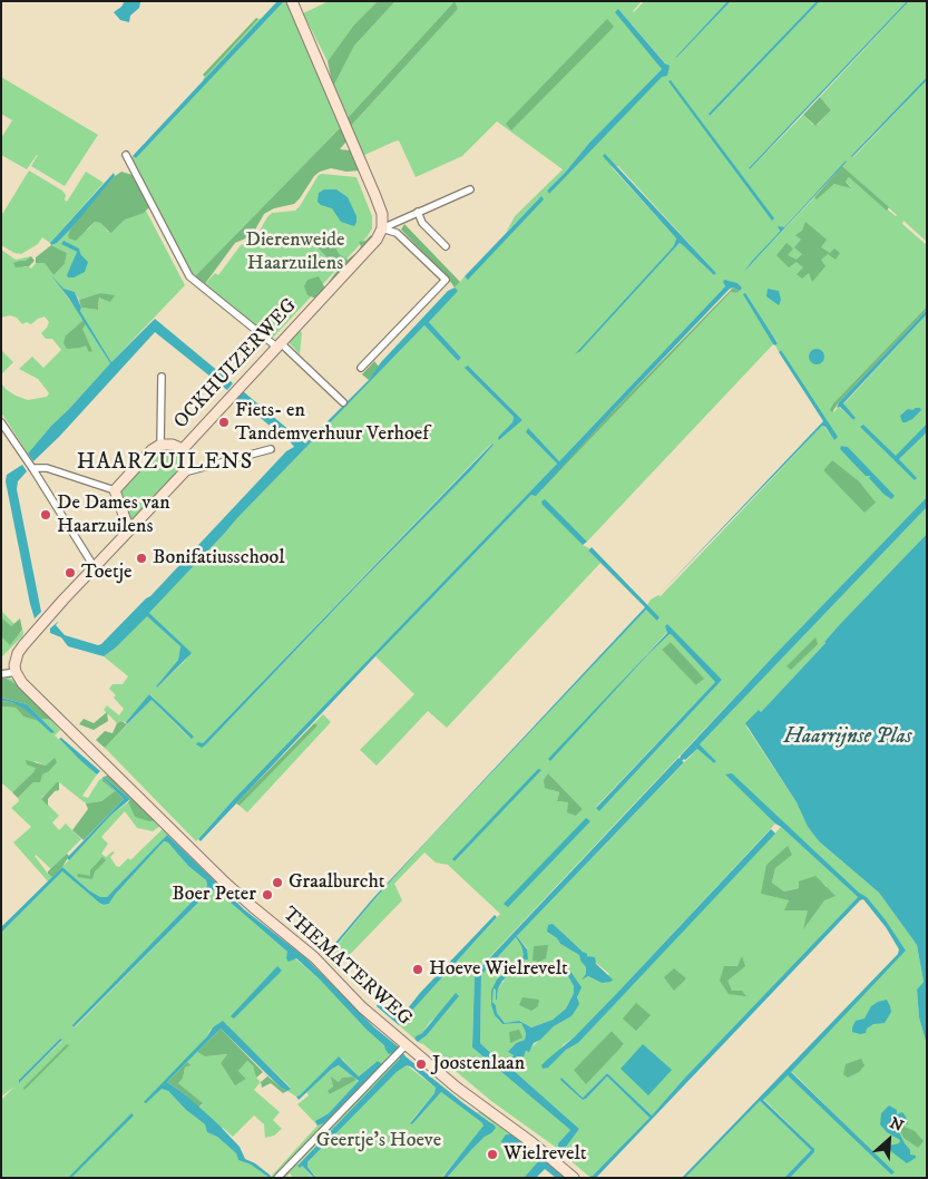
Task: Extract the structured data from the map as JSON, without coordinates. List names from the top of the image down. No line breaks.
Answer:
{"streets":{"street":["OCKHUIZERWEG","THEMATERWEG"]},"districts":["HAARZUILENS"],"water":["Haarrijnse Plas"],"parks":["Dierenweide Haarzuilens","Geertje's Hoeve"],"places":["Fiets- en Tandemverhuur Verhoef","De Dames van Haarzuilens","Bonifatiusschool","Toetje","Graalburcht","Boer Peter","Hoeve Wielrevelt","Joostenlaan","Wielrevelt"],"north":"top right"}
